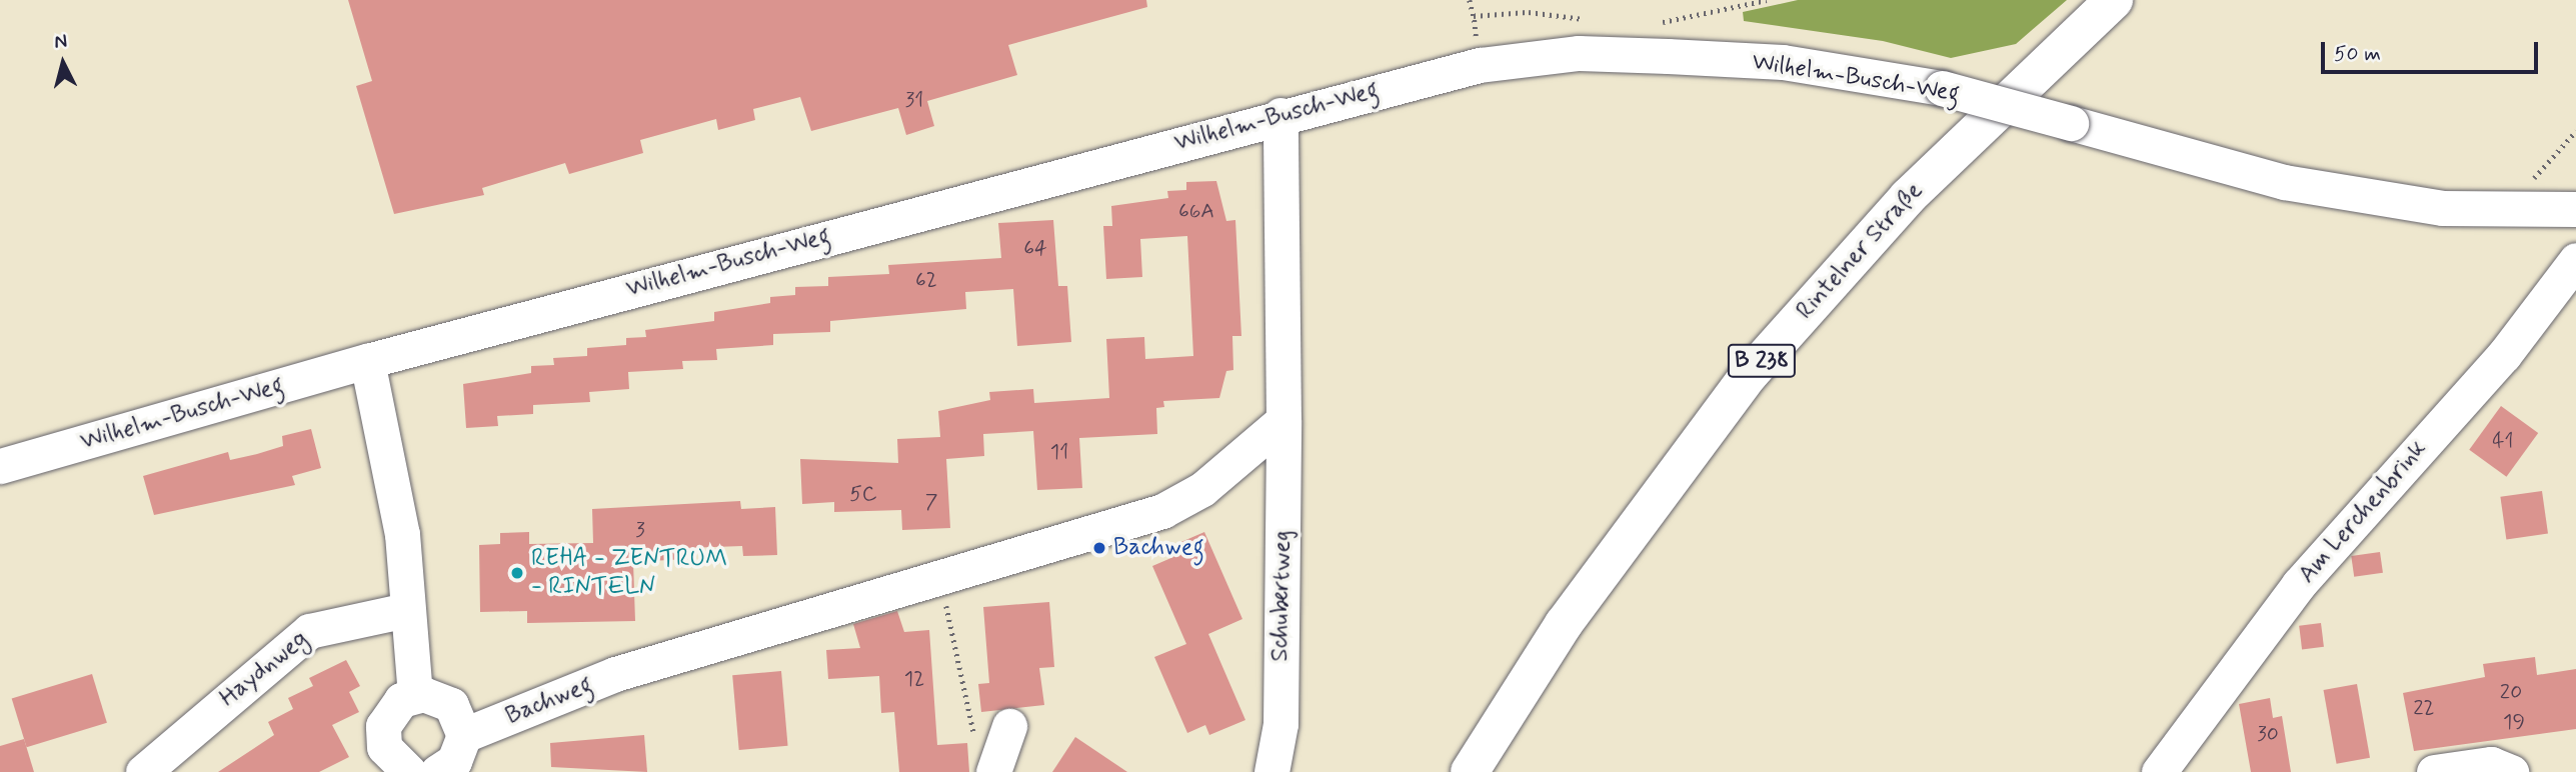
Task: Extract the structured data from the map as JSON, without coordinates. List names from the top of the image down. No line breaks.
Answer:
{"streets":{"main road":["Rintelner Straße","B 238"],"street":["Wilhelm-Busch-Weg","Am Lerchenbrink","Schubertweg","Haydnweg","Bachweg"]},"crossings":[["Schubertweg","Bachweg"]],"places":["Bachweg","REHA - ZENTRUM - RINTELN"],"house_numbers":["31","66A","64","62","41","11","5C","7","3","12","20","22","19","30"],"scale_bar":"50 m","north":"top"}
